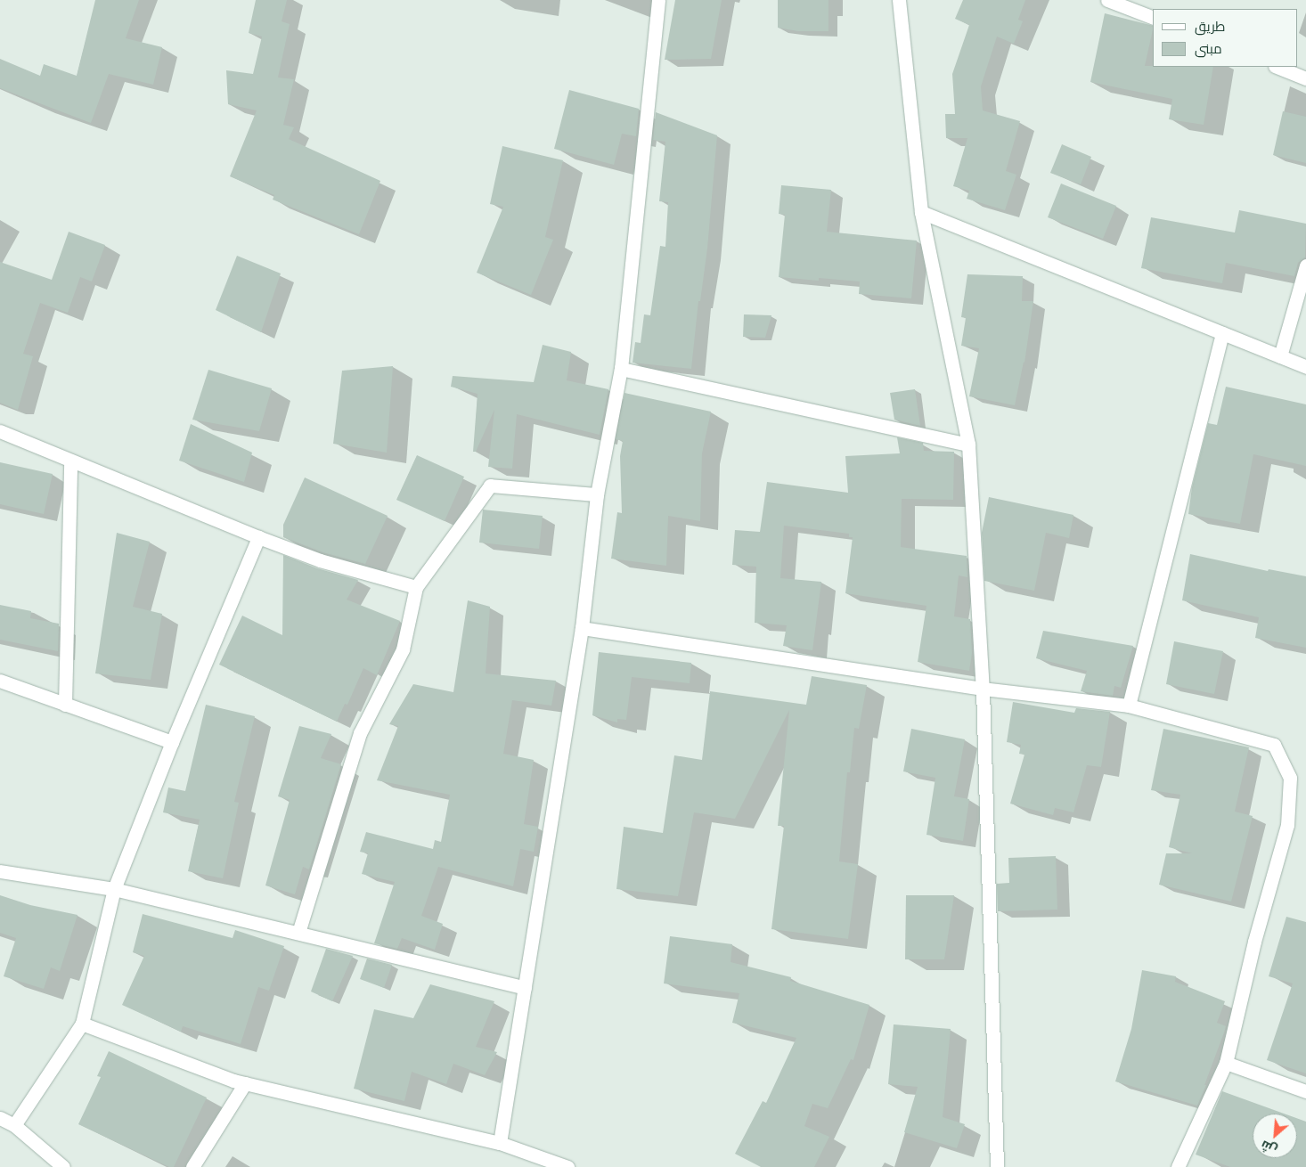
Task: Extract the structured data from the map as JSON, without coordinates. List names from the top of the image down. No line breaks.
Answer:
{"legend":["طريق","مبنى"],"north":"bottom left"}
